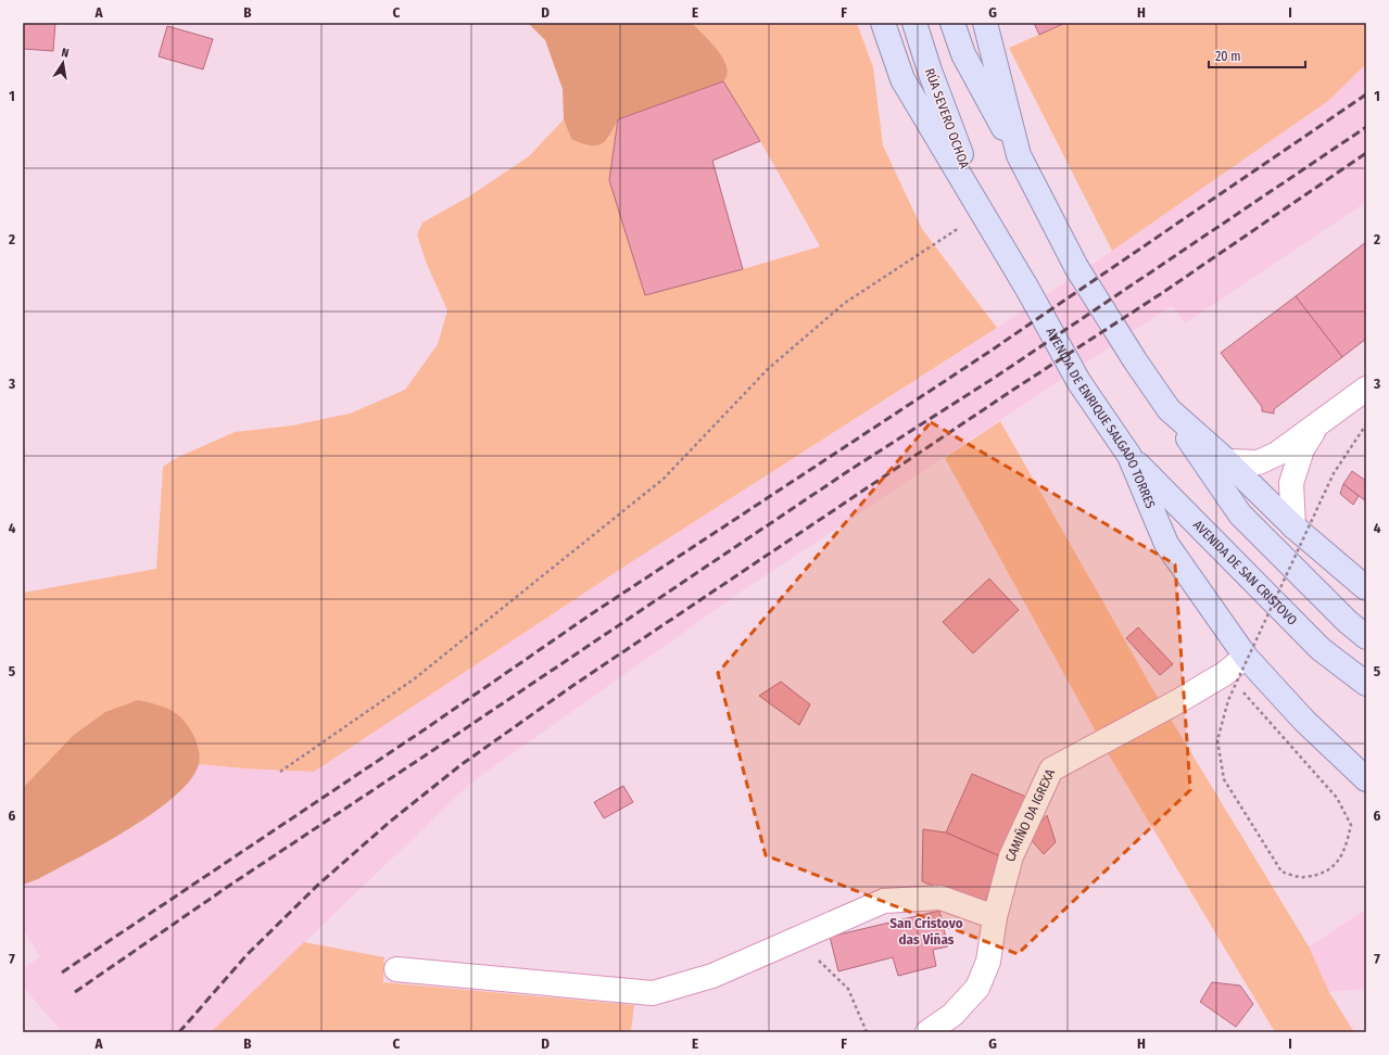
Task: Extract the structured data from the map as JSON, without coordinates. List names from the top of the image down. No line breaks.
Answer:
{"streets":{"main road":["RÚA SEVERO OCHOA","AVENIDA DE ENRIQUE SALGADO TORRES","AVENIDA DE SAN CRISTOVO"],"street":["CAMIÑO DA IGREXA"]},"crossings":[["RÚA SEVERO OCHOA","AVENIDA DE ENRIQUE SALGADO TORRES"],["AVENIDA DE ENRIQUE SALGADO TORRES","AVENIDA DE SAN CRISTOVO"],["AVENIDA DE ENRIQUE SALGADO TORRES","CAMIÑO DA IGREXA"]],"districts":["San Cristovo das Viñas"],"scale_bar":"20 m","north":"top","grid":{"columns":["A","B","C","D","E","F","G","H","I"],"rows":["1","2","3","4","5","6","7"]}}
